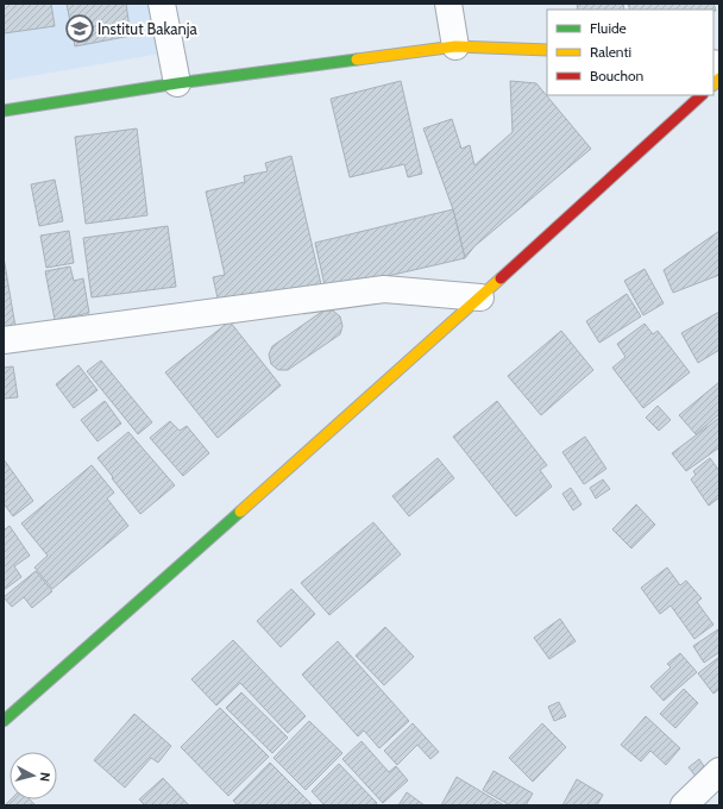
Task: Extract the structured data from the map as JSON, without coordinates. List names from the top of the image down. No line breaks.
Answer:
{"places":{"school or university":["Institut Bakanja"]},"legend":["Fluide","Ralenti","Bouchon"],"north":"right"}
